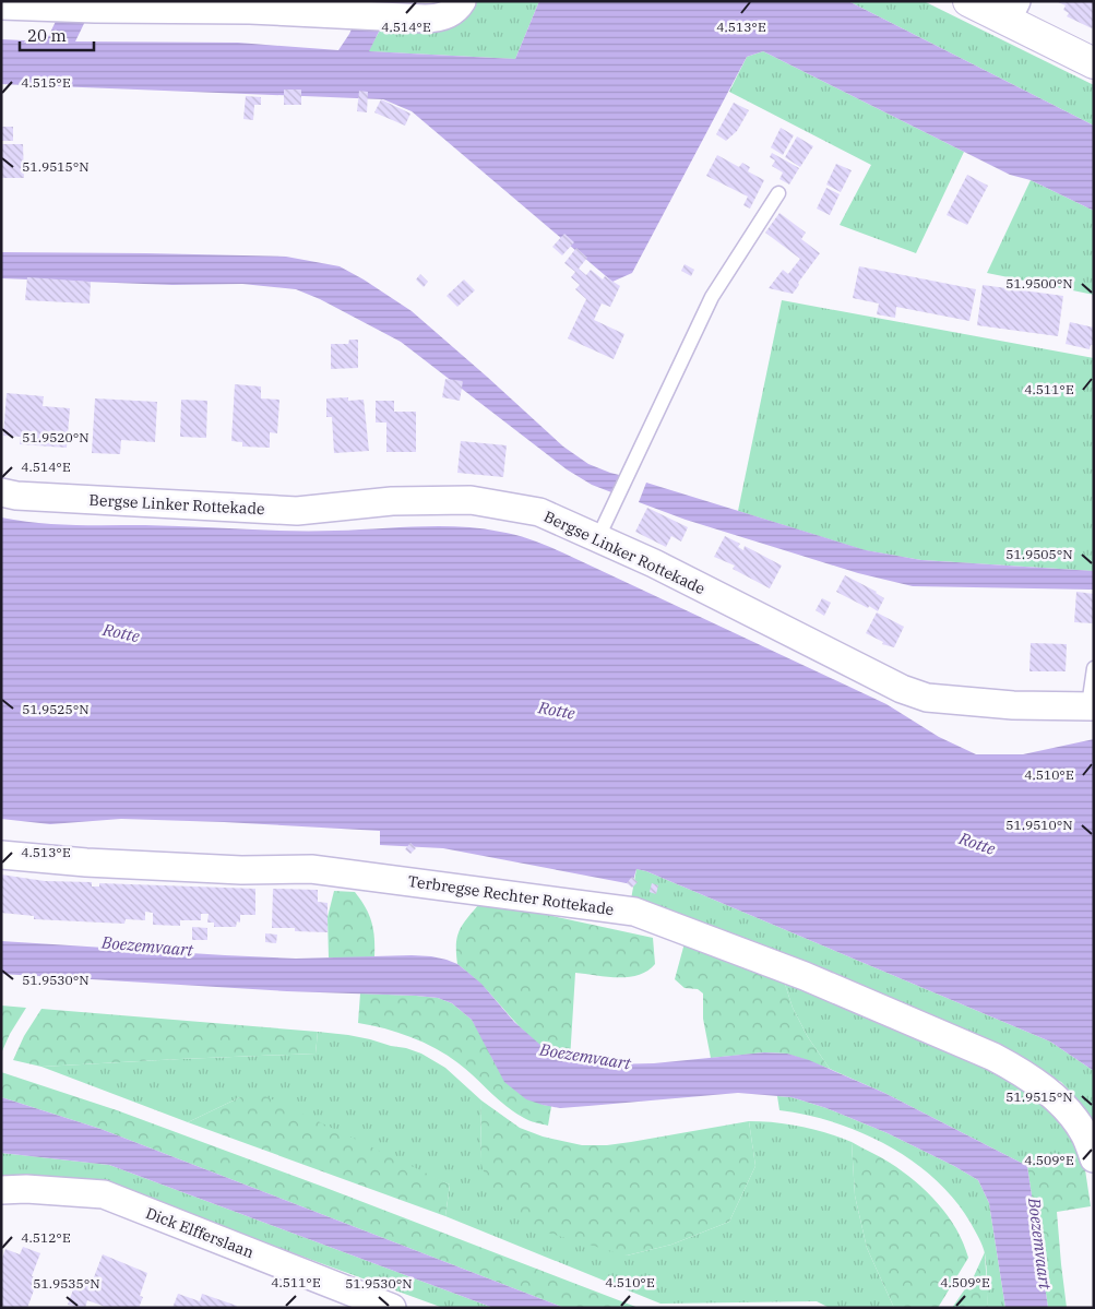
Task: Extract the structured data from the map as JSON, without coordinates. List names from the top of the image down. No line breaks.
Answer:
{"streets":{"street":["Bergse Linker Rottekade","Terbregse Rechter Rottekade","Dick Elfferslaan"]},"water":["Rotte","Boezemvaart"],"scale_bar":"20 m","coordinates":["4.514°E","4.513°E","4.515°E","51.9515°N","51.9500°N","4.511°E","51.9520°N","51.9505°N","51.9525°N","4.510°E","51.9510°N","51.9530°N","4.509°E","4.512°E","51.9535°N"]}
